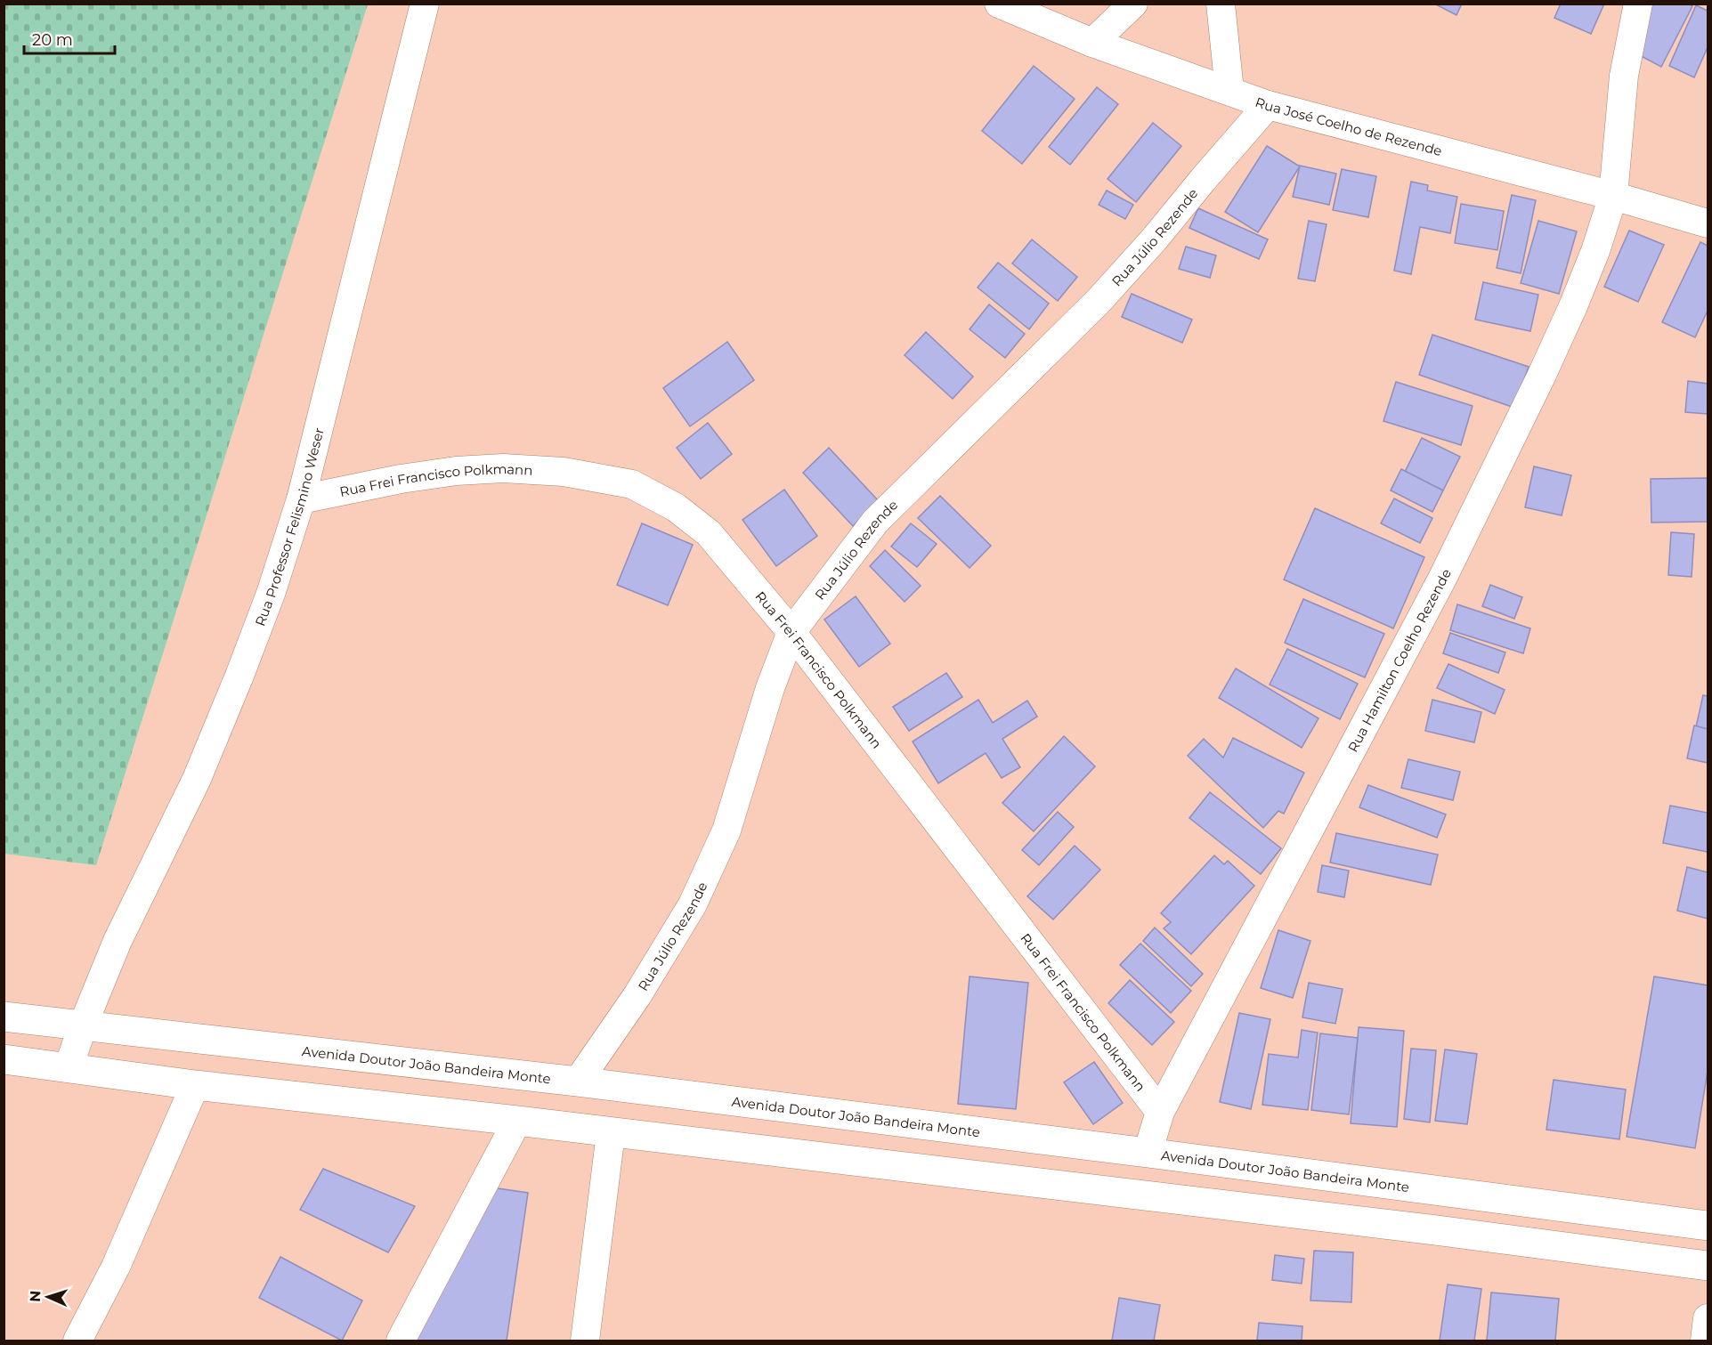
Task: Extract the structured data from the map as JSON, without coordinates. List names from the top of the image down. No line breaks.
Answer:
{"streets":{"main road":["Avenida Doutor João Bandeira Monte"],"street":["Rua José Coelho de Rezende","Rua Júlio Rezende","Rua Frei Francisco Polkmann","Rua Professor Felismino Weser","Rua Hamilton Coelho Rezende"]},"crossings":[["Rua José Coelho de Rezende","Rua Júlio Rezende"],["Rua José Coelho de Rezende","Rua Hamilton Coelho Rezende"],["Rua Júlio Rezende","Rua Frei Francisco Polkmann"],["Rua Júlio Rezende","Avenida Doutor João Bandeira Monte"],["Rua Frei Francisco Polkmann","Rua Professor Felismino Weser"],["Rua Frei Francisco Polkmann","Rua Hamilton Coelho Rezende"],["Rua Professor Felismino Weser","Avenida Doutor João Bandeira Monte"]],"scale_bar":"20 m","north":"left"}
